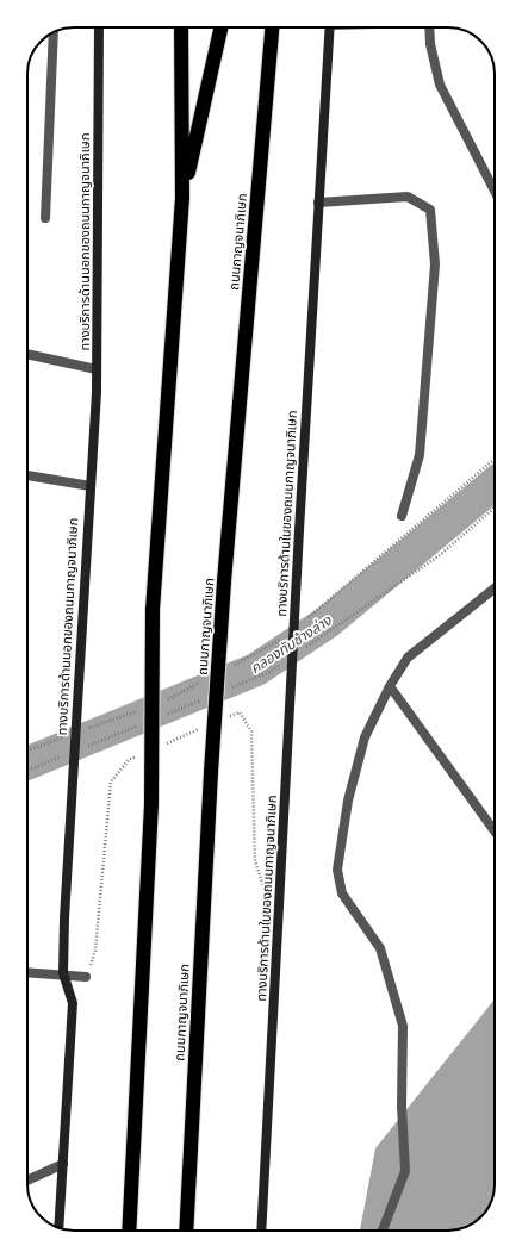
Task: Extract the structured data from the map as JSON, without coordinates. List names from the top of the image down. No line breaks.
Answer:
{"streets":{"highway":["ถนนกาญจนาภิเษก"],"main road":["ทางบริการด้านนอกของถนนกาญจนาภิเษก","ทางบริการด้านในของถนนกาญจนาภิเษก"]},"water":["คลองทับช้างล่าง"]}
